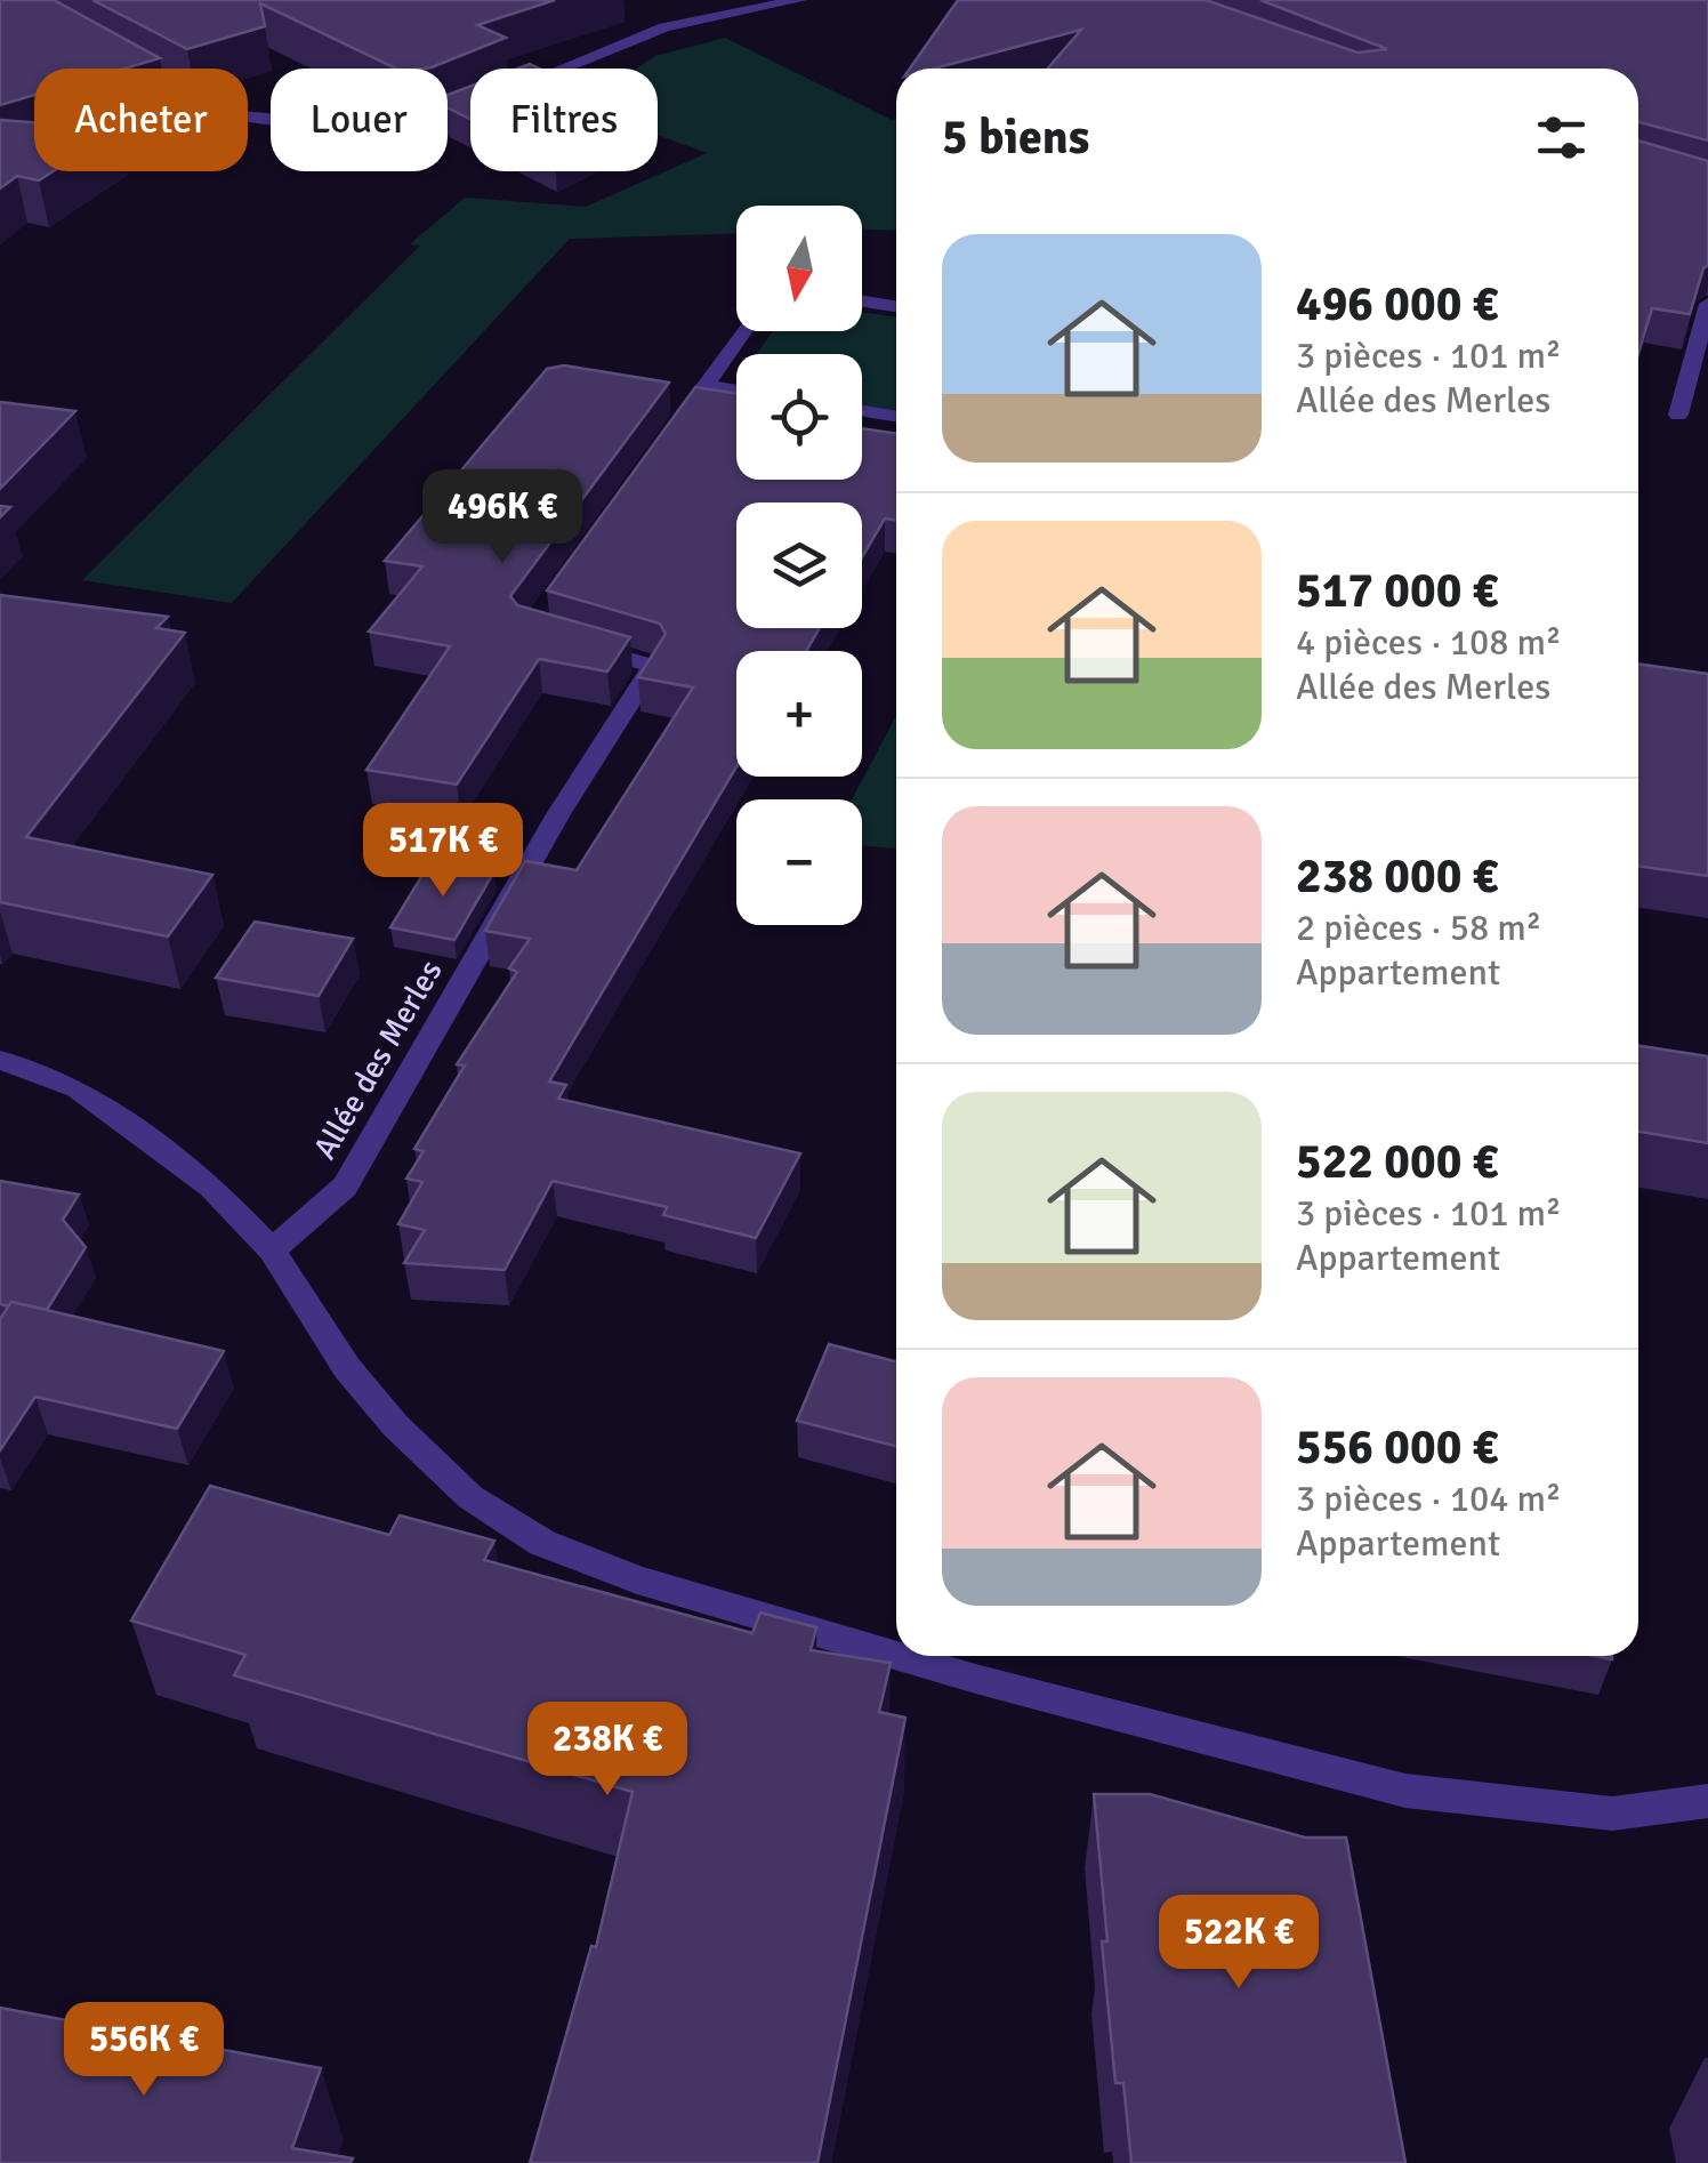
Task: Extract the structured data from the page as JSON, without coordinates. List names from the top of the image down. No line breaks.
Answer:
{"streets":{"street":["Allée des Merles"]},"north":"bottom","page":{"chip":["Acheter","Louer","Filtres"],"heading":"5 biens","map_buttons":["+","−"],"list":[{"name":"496 000 €","note":"3 pièces · 101 m² · Allée des Merles"},{"name":"517 000 €","note":"4 pièces · 108 m² · Allée des Merles"},{"name":"238 000 €","note":"2 pièces · 58 m² · Appartement"},{"name":"522 000 €","note":"3 pièces · 101 m² · Appartement"},{"name":"556 000 €","note":"3 pièces · 104 m² · Appartement"}],"price":["496K €","517K €","238K €","522K €","556K €"]}}
